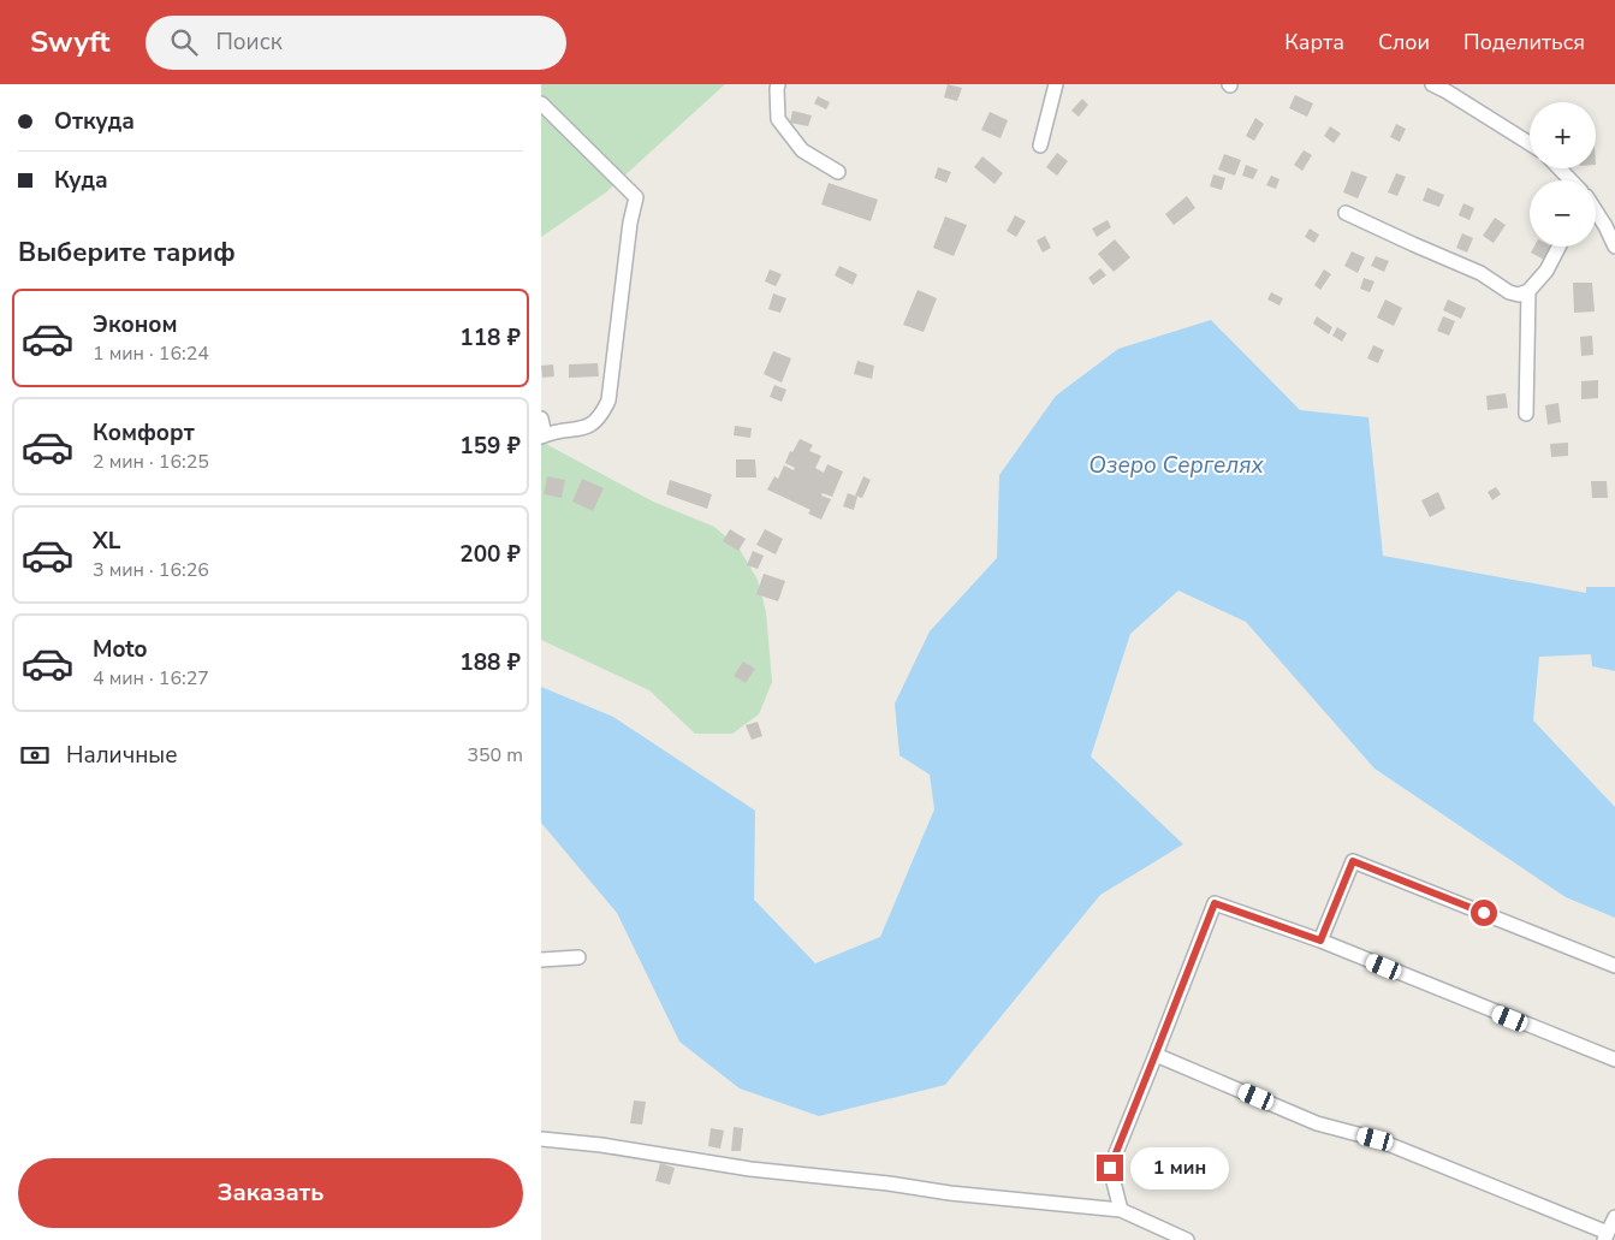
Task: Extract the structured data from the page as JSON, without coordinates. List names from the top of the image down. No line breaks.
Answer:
{"water":["Озеро Сергелях"],"page":{"header":"Swyft","search":"Поиск","nav":["Карта","Слои","Поделиться"],"banner":["Откуда","Куда"],"map_buttons":["+","−"],"heading":"Выберите тариф","list":[{"name":"Эконом","note":"1 мин · 16:24","value":"118 ₽"},{"name":"Комфорт","note":"2 мин · 16:25","value":"159 ₽"},{"name":"XL","note":"3 мин · 16:26","value":"200 ₽"},{"name":"Moto","note":"4 мин · 16:27","value":"188 ₽"}],"pay":["Наличные","350 m"],"buttons":"Заказать","bubble":"1 мин"}}
